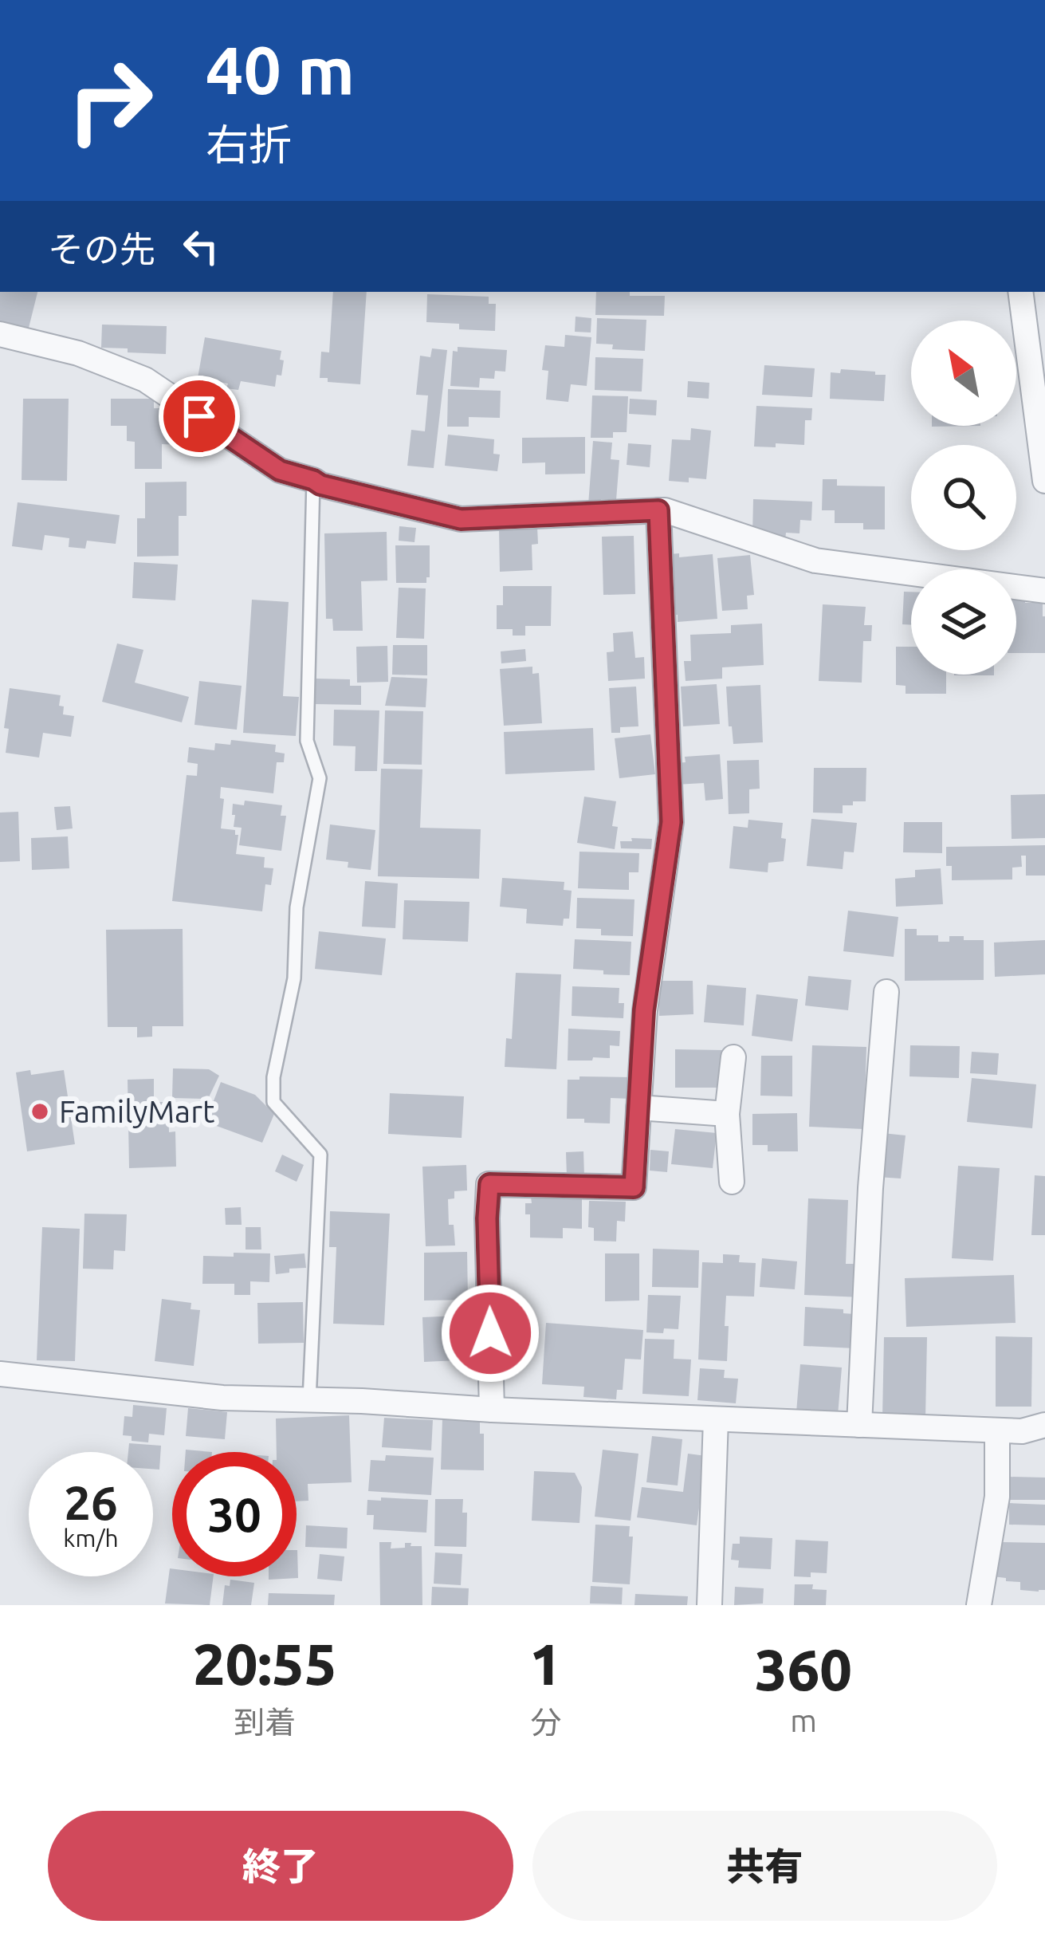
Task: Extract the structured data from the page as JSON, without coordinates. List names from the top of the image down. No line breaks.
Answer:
{"places":["FamilyMart"],"north":"top left","page":{"turn":["40 m","右折"],"then":"その先","speed":"26 km/h","limit":"30","eta":["20:55","到着","1","分","360","m"],"buttons":["終了","共有"]}}
